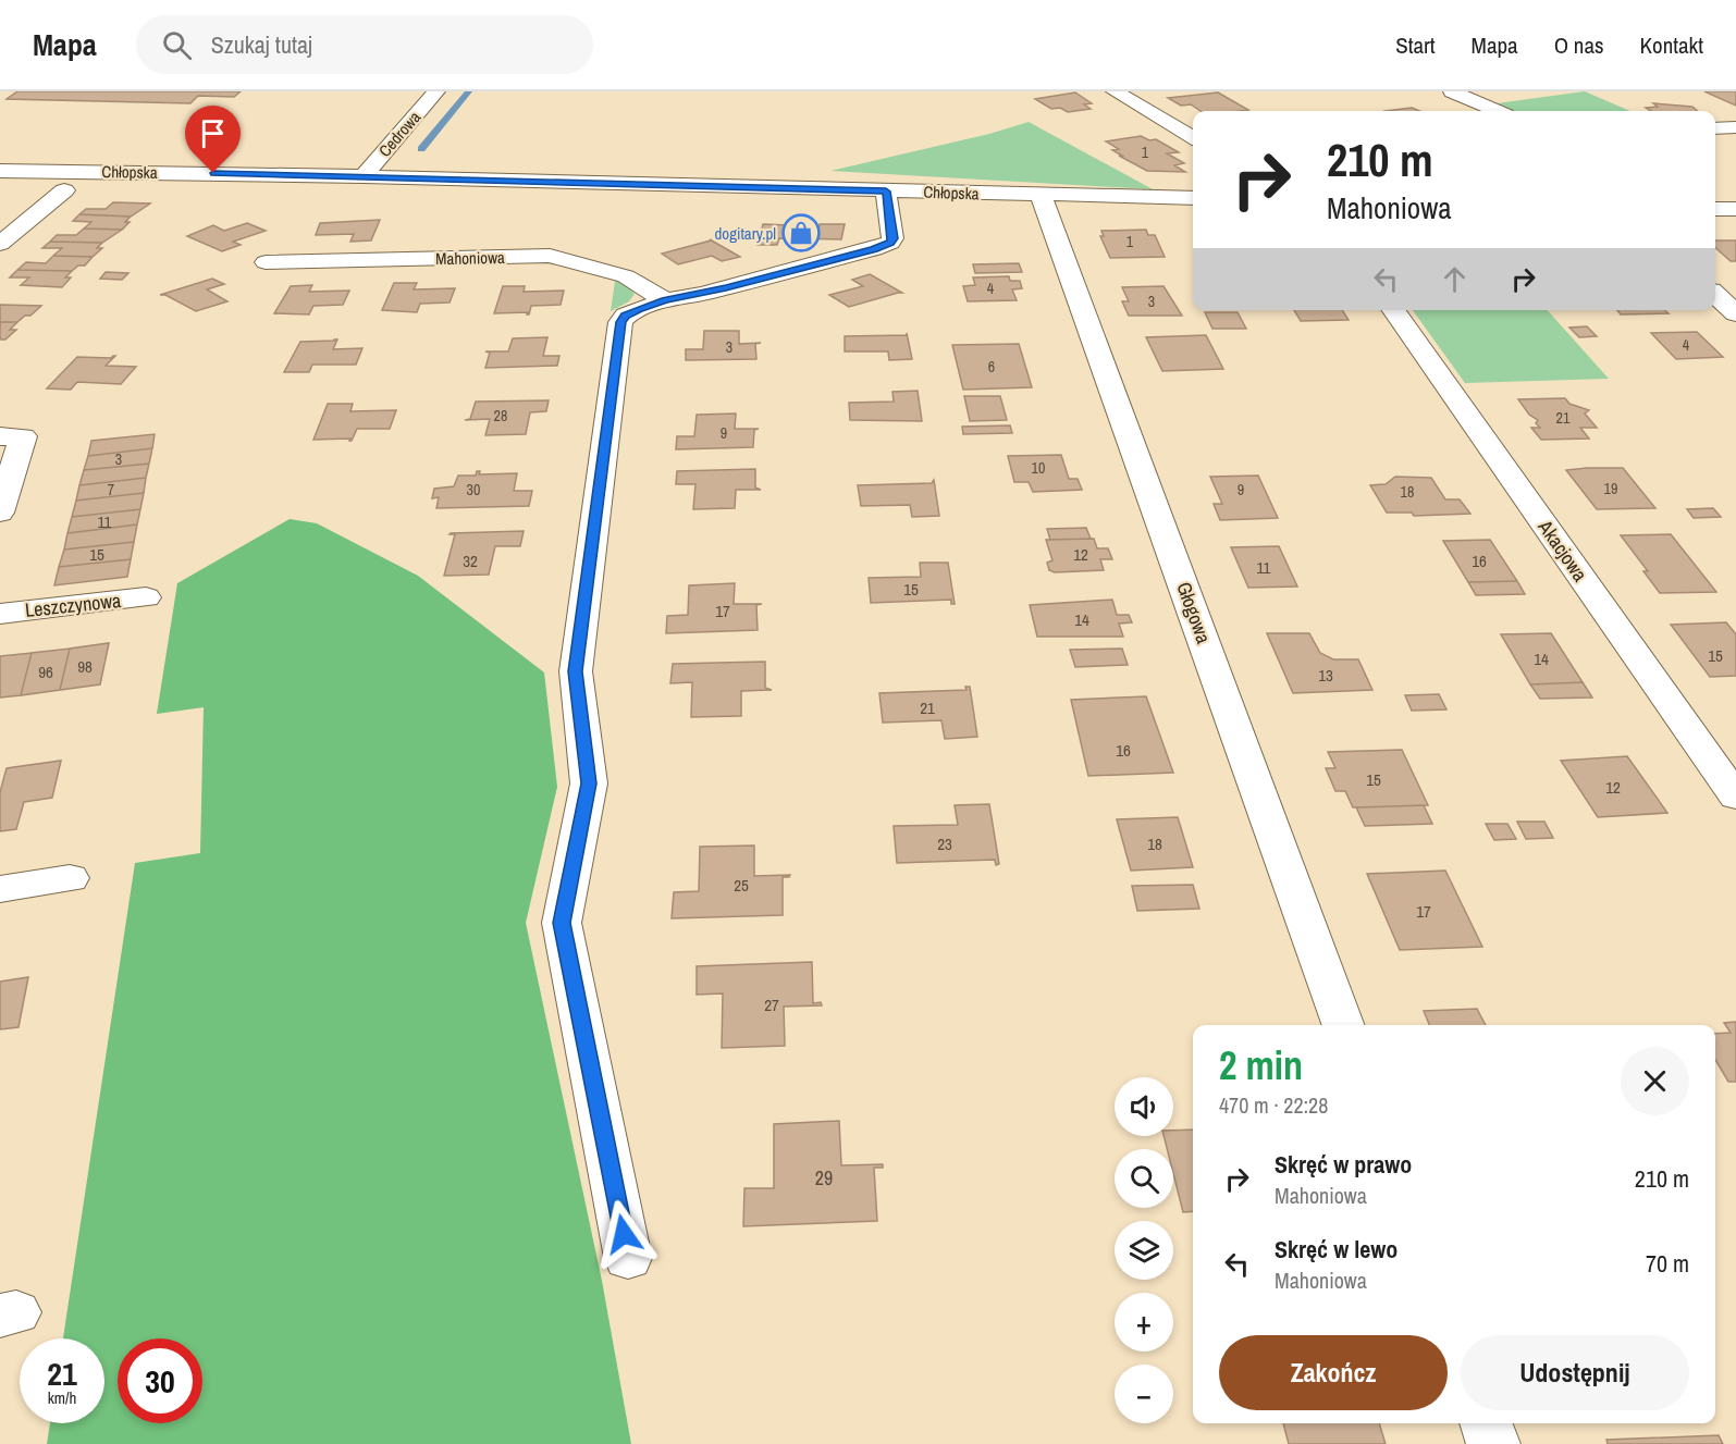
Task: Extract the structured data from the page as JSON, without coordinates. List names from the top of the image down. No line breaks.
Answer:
{"streets":{"street":["Cedrowa","Chłopska","Mahoniowa","Akacjowa","Leszczynowa","Głogowa"]},"crossings":[["Cedrowa","Chłopska"],["Chłopska","Głogowa"]],"places":{"shop":["dogitary.pl"]},"house_numbers":["1","1","4","3","4","3","6","28","21","9","3","10","19","7","30","9","18","11","15","12","32","16","11","15","17","14","15","14","98","96","13","21","16","15","12","23","18","25","17","27","29"],"page":{"header":"Mapa","search":"Szukaj tutaj","nav":["Start","Mapa","O nas","Kontakt"],"turn":["210 m","Mahoniowa"],"heading":["2 min","470 m · 22:28"],"map_buttons":["+","−"],"list":[{"name":"Skręć w prawo","note":"Mahoniowa","value":"210 m"},{"name":"Skręć w lewo","note":"Mahoniowa","value":"70 m"}],"buttons":["Zakończ","Udostępnij"],"speed":"21 km/h","limit":"30"}}
